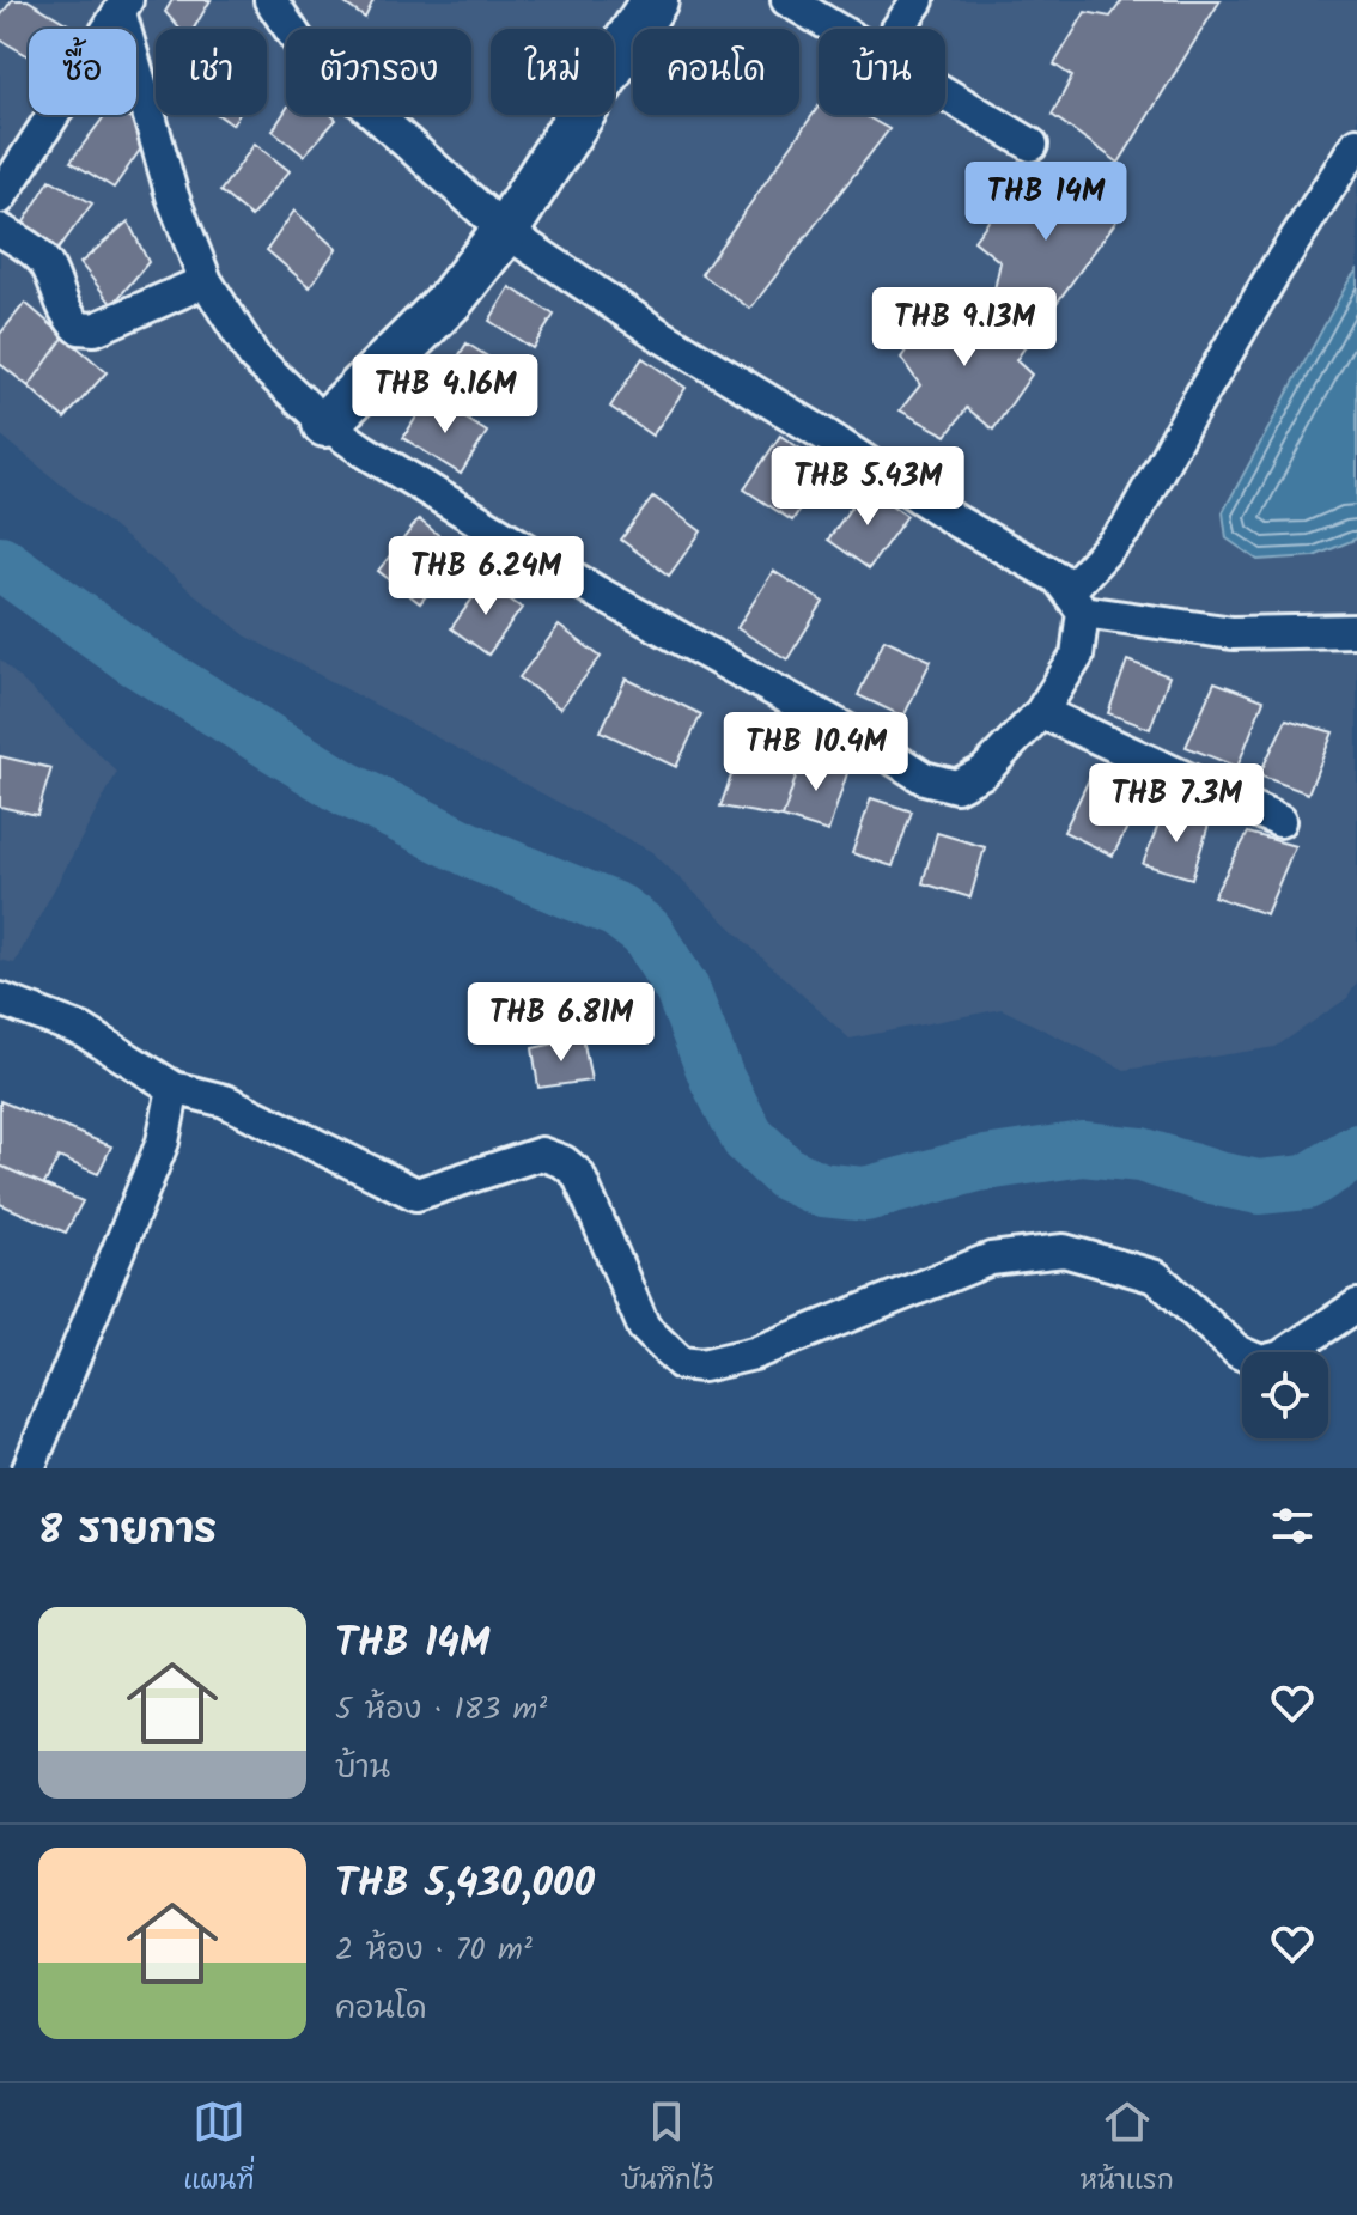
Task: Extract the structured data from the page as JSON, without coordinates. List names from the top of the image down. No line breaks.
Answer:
{"page":{"chip":["ซื้อ","เช่า","ตัวกรอง","ใหม่","คอนโด","บ้าน"],"price":["THB 14M","THB 9.13M","THB 4.16M","THB 5.43M","THB 6.24M","THB 10.4M","THB 7.3M","THB 6.81M"],"heading":"8 รายการ","list":[{"name":"THB 14M","note":"5 ห้อง · 183 m² · บ้าน"},{"name":"THB 5,430,000","note":"2 ห้อง · 70 m² · คอนโด"}],"tabs":["แผนที่","บันทึกไว้","หน้าแรก"]}}
